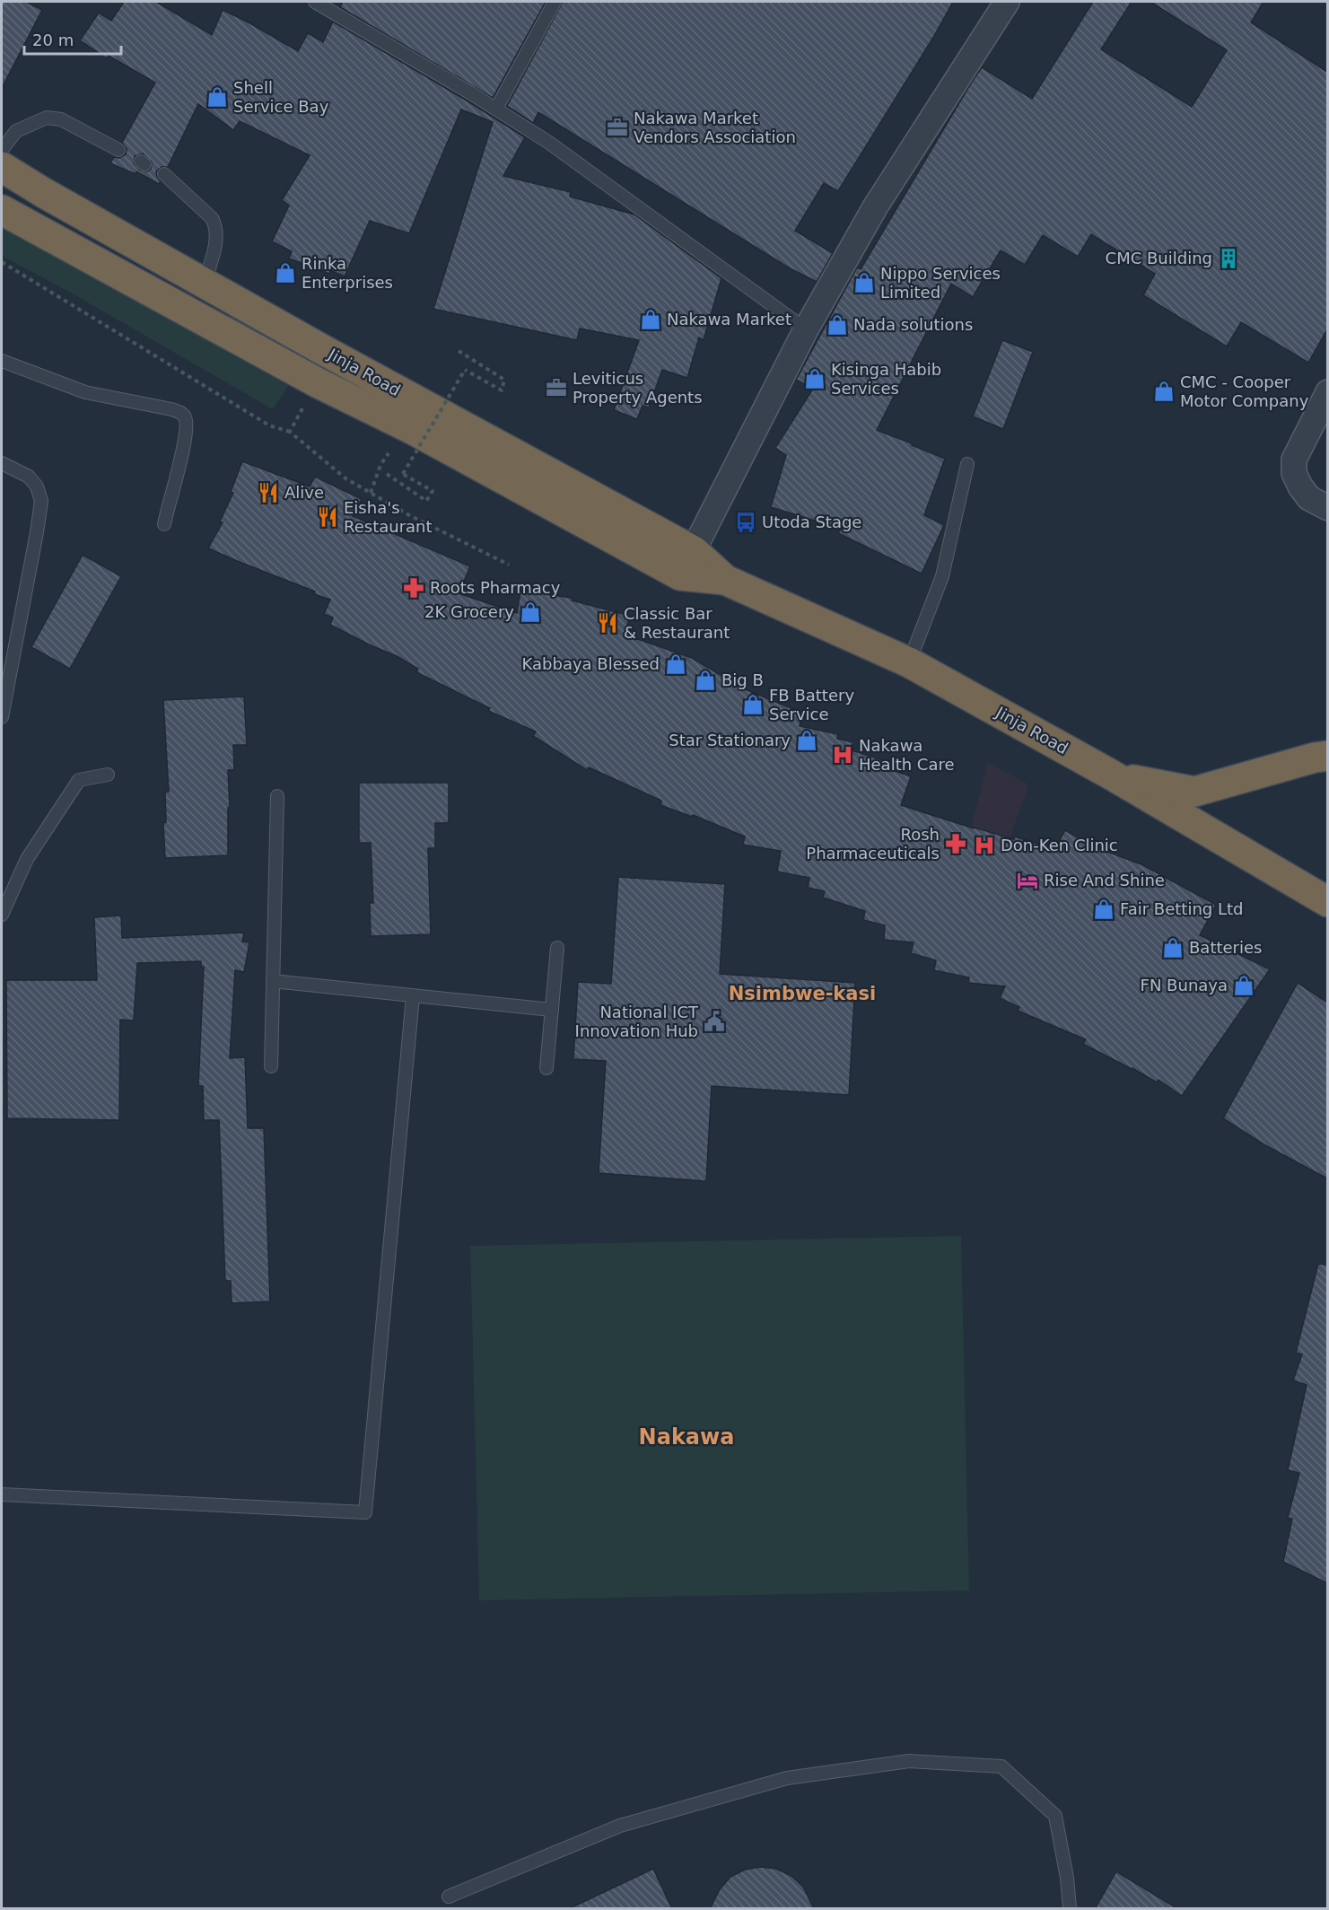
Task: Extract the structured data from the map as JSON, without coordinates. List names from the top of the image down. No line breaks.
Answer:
{"streets":{"highway":["Jinja Road"]},"districts":["Nsimbwe-kasi","Nakawa"],"places":{"shop":["Shell Service Bay","Rinka Enterprises","Nippo Services Limited","Nakawa Market","Nada solutions","Kisinga Habib Services","CMC - Cooper Motor Company","2K Grocery","Kabbaya Blessed","Big B","FB Battery Service","Star Stationary","Fair Betting Ltd","Batteries","FN Bunaya"],"office":["Nakawa Market Vendors Association","Leviticus Property Agents"],"building":["CMC Building"],"restaurant":["Alive","Eisha's Restaurant","Classic Bar & Restaurant"],"bus stop":["Utoda Stage"],"pharmacy":["Roots Pharmacy","Rosh Pharmaceuticals"],"hospital":["Nakawa Health Care","Don-Ken Clinic"],"hotel":["Rise And Shine"],"public building":["National ICT Innovation Hub"]},"scale_bar":"20 m"}
